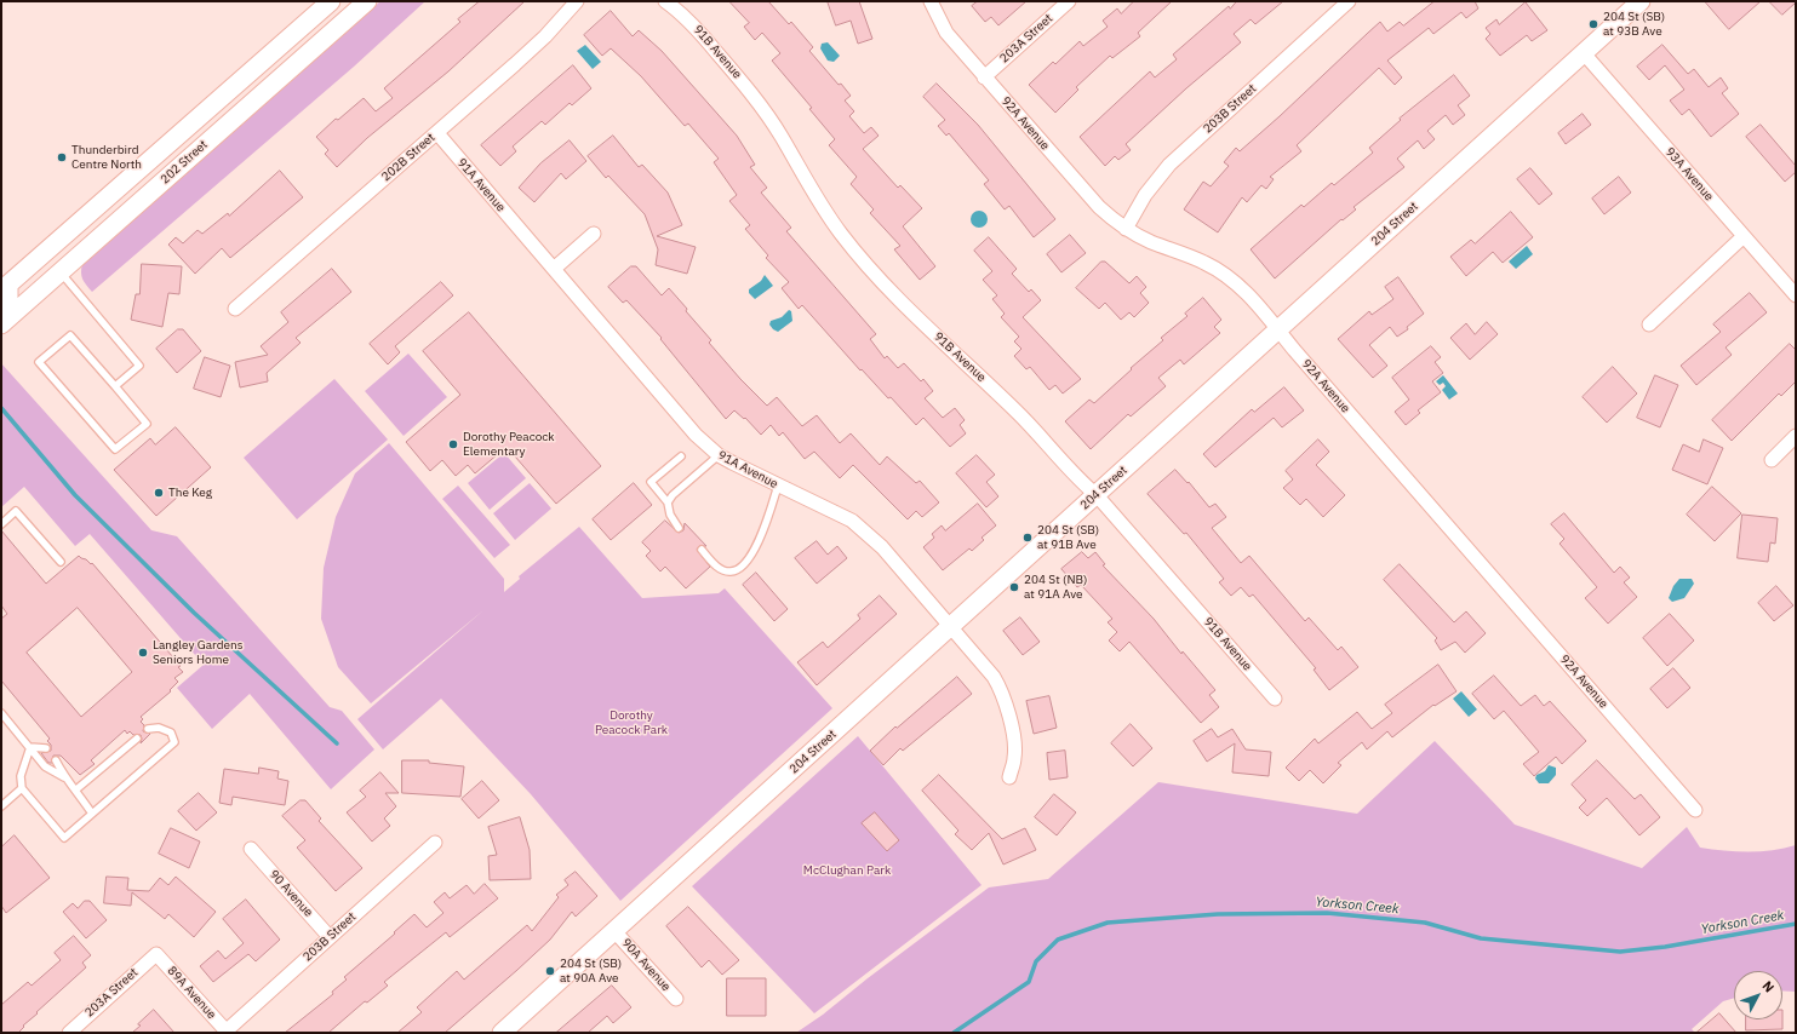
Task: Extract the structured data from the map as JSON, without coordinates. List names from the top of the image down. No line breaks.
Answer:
{"streets":{"street":["203A Street","91B Avenue","203B Street","92A Avenue","202B Street","202 Street","93A Avenue","91A Avenue","204 Street","90 Avenue","90A Avenue","89A Avenue"]},"crossings":[["203A Street","92A Avenue"],["203A Street","89A Avenue"],["91B Avenue","204 Street"],["203B Street","92A Avenue"],["203B Street","90 Avenue"],["203B Street","89A Avenue"],["92A Avenue","204 Street"],["202B Street","91A Avenue"],["93A Avenue","204 Street"],["91A Avenue","204 Street"],["204 Street","90A Avenue"]],"water":["Yorkson Creek"],"parks":["Dorothy Peacock Park","McClughan Park"],"places":["204 St (SB) at 93B Ave","Thunderbird Centre North","Dorothy Peacock Elementary","The Keg","204 St (SB) at 91B Ave","204 St (NB) at 91A Ave","Langley Gardens Seniors Home","204 St (SB) at 90A Ave"],"north":"top right"}
